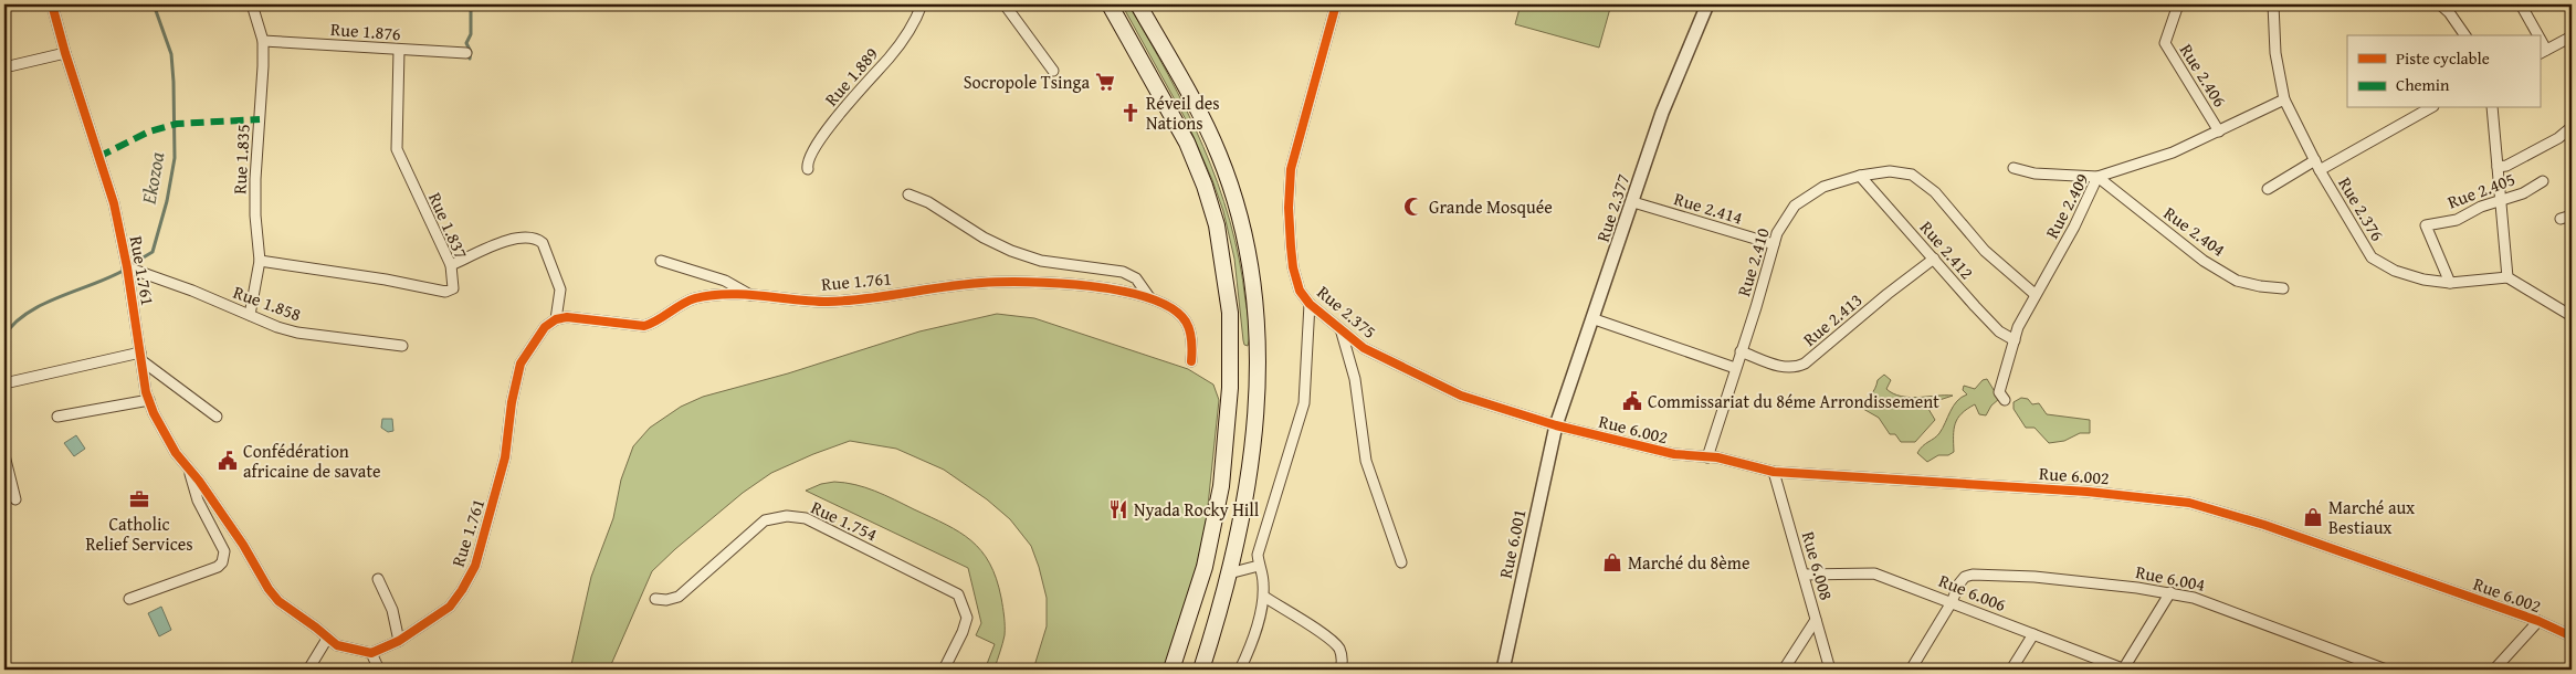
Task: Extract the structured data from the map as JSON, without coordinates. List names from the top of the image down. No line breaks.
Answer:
{"streets":{"street":["Rue 1.876","Rue 2.406","Rue 1.889","Rue 1.835","Rue 2.405","Rue 2.409","Rue 2.377","Rue 2.414","Rue 2.376","Rue 1.837","Rue 2.404","Rue 2.412","Rue 2.410","Rue 1.761","Rue 1.858","Rue 2.375","Rue 2.413","Rue 6.002","Rue 1.754","Rue 6.001","Rue 6.008","Rue 6.004","Rue 6.006"]},"crossings":[["Rue 1.876","Rue 1.835"],["Rue 1.876","Rue 1.837"],["Rue 2.406","Rue 2.409"],["Rue 1.835","Rue 1.837"],["Rue 1.835","Rue 1.858"],["Rue 2.405","Rue 2.376"],["Rue 2.409","Rue 2.376"],["Rue 2.409","Rue 2.404"],["Rue 2.409","Rue 2.412"],["Rue 2.409","Rue 2.410"],["Rue 2.377","Rue 2.414"],["Rue 2.377","Rue 2.375"],["Rue 2.377","Rue 6.002"],["Rue 2.377","Rue 6.001"],["Rue 2.414","Rue 2.410"],["Rue 2.412","Rue 2.410"],["Rue 2.412","Rue 2.413"],["Rue 2.410","Rue 2.413"],["Rue 2.410","Rue 6.002"],["Rue 1.761","Rue 1.858"],["Rue 2.375","Rue 6.002"],["Rue 2.375","Rue 6.001"],["Rue 6.002","Rue 6.001"],["Rue 6.002","Rue 6.008"],["Rue 6.008","Rue 6.006"],["Rue 6.004","Rue 6.006"]],"water":["Ekozoa"],"places":{"supermarket":["Socropole Tsinga"],"church":["Réveil des Nations"],"mosque":["Grande Mosquée"],"public building":["Commissariat du 8éme Arrondissement","Confédération africaine de savate"],"office":["Catholic Relief Services"],"restaurant":["Nyada Rocky Hill"],"shop":["Marché aux Bestiaux","Marché du 8ème"]},"legend":["Piste cyclable","Chemin"]}
